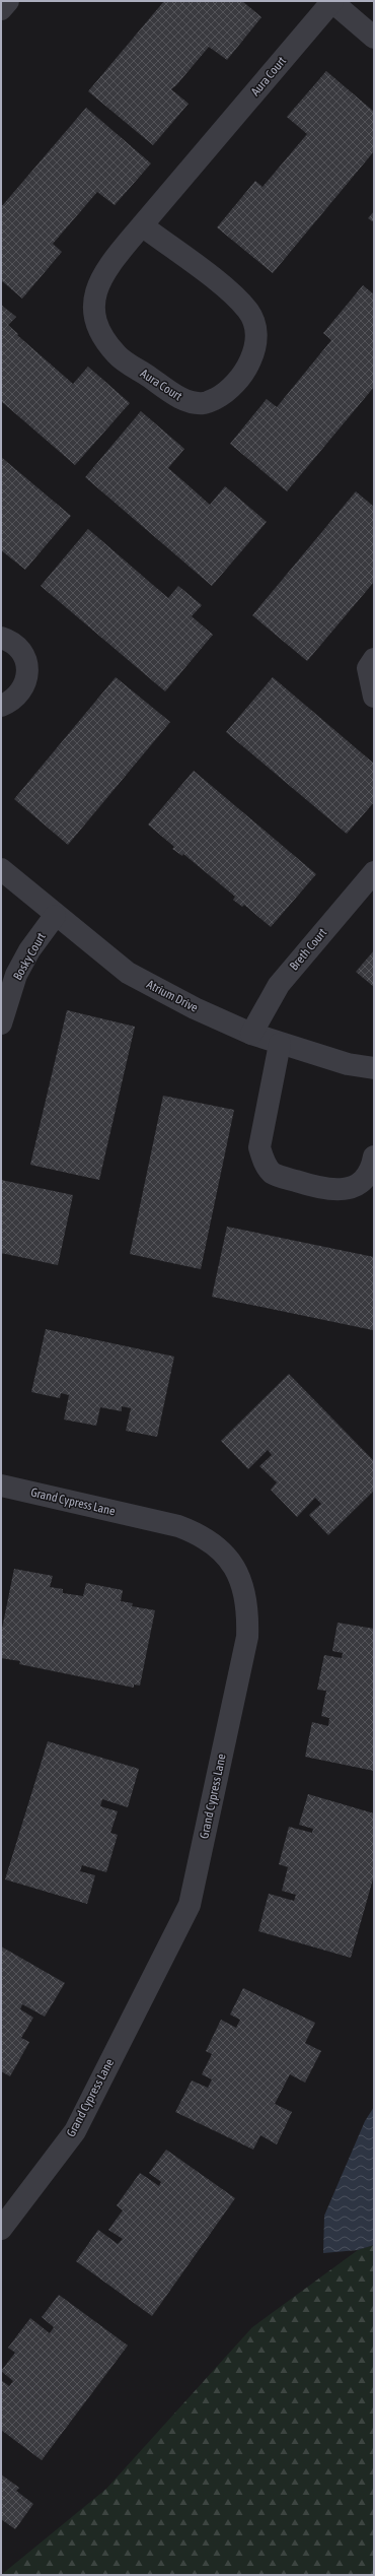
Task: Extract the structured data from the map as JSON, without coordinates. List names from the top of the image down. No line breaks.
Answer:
{"streets":{"street":["Aura Court","Breth Court","Bosky Court","Atrium Drive","Grand Cypress Lane"]},"crossings":[["Breth Court","Atrium Drive"],["Bosky Court","Atrium Drive"]]}
